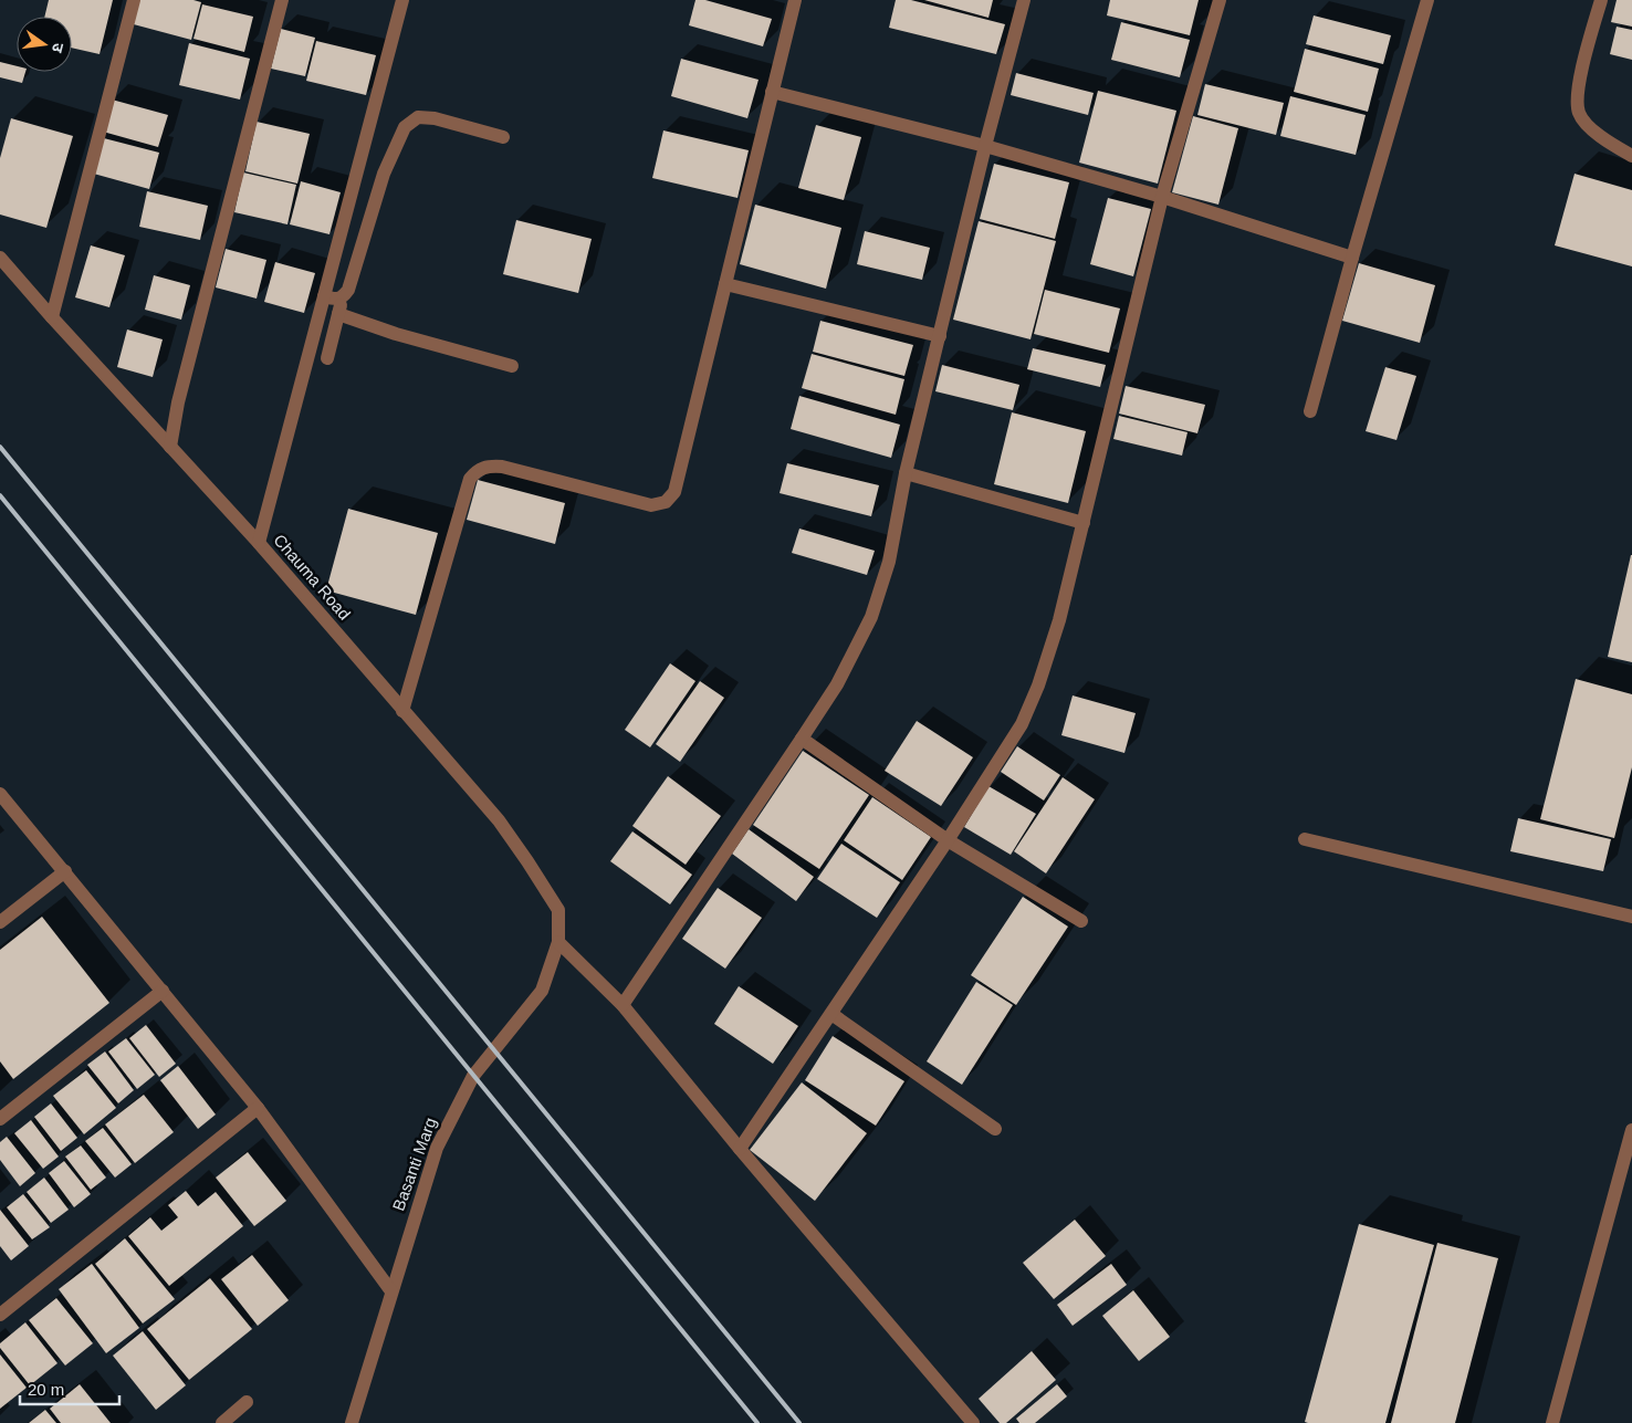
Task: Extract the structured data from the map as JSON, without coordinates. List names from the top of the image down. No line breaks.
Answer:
{"streets":{"street":["Chauma Road","Basanti Marg"]},"crossings":[["Chauma Road","Basanti Marg"]],"scale_bar":"20 m","north":"right"}
